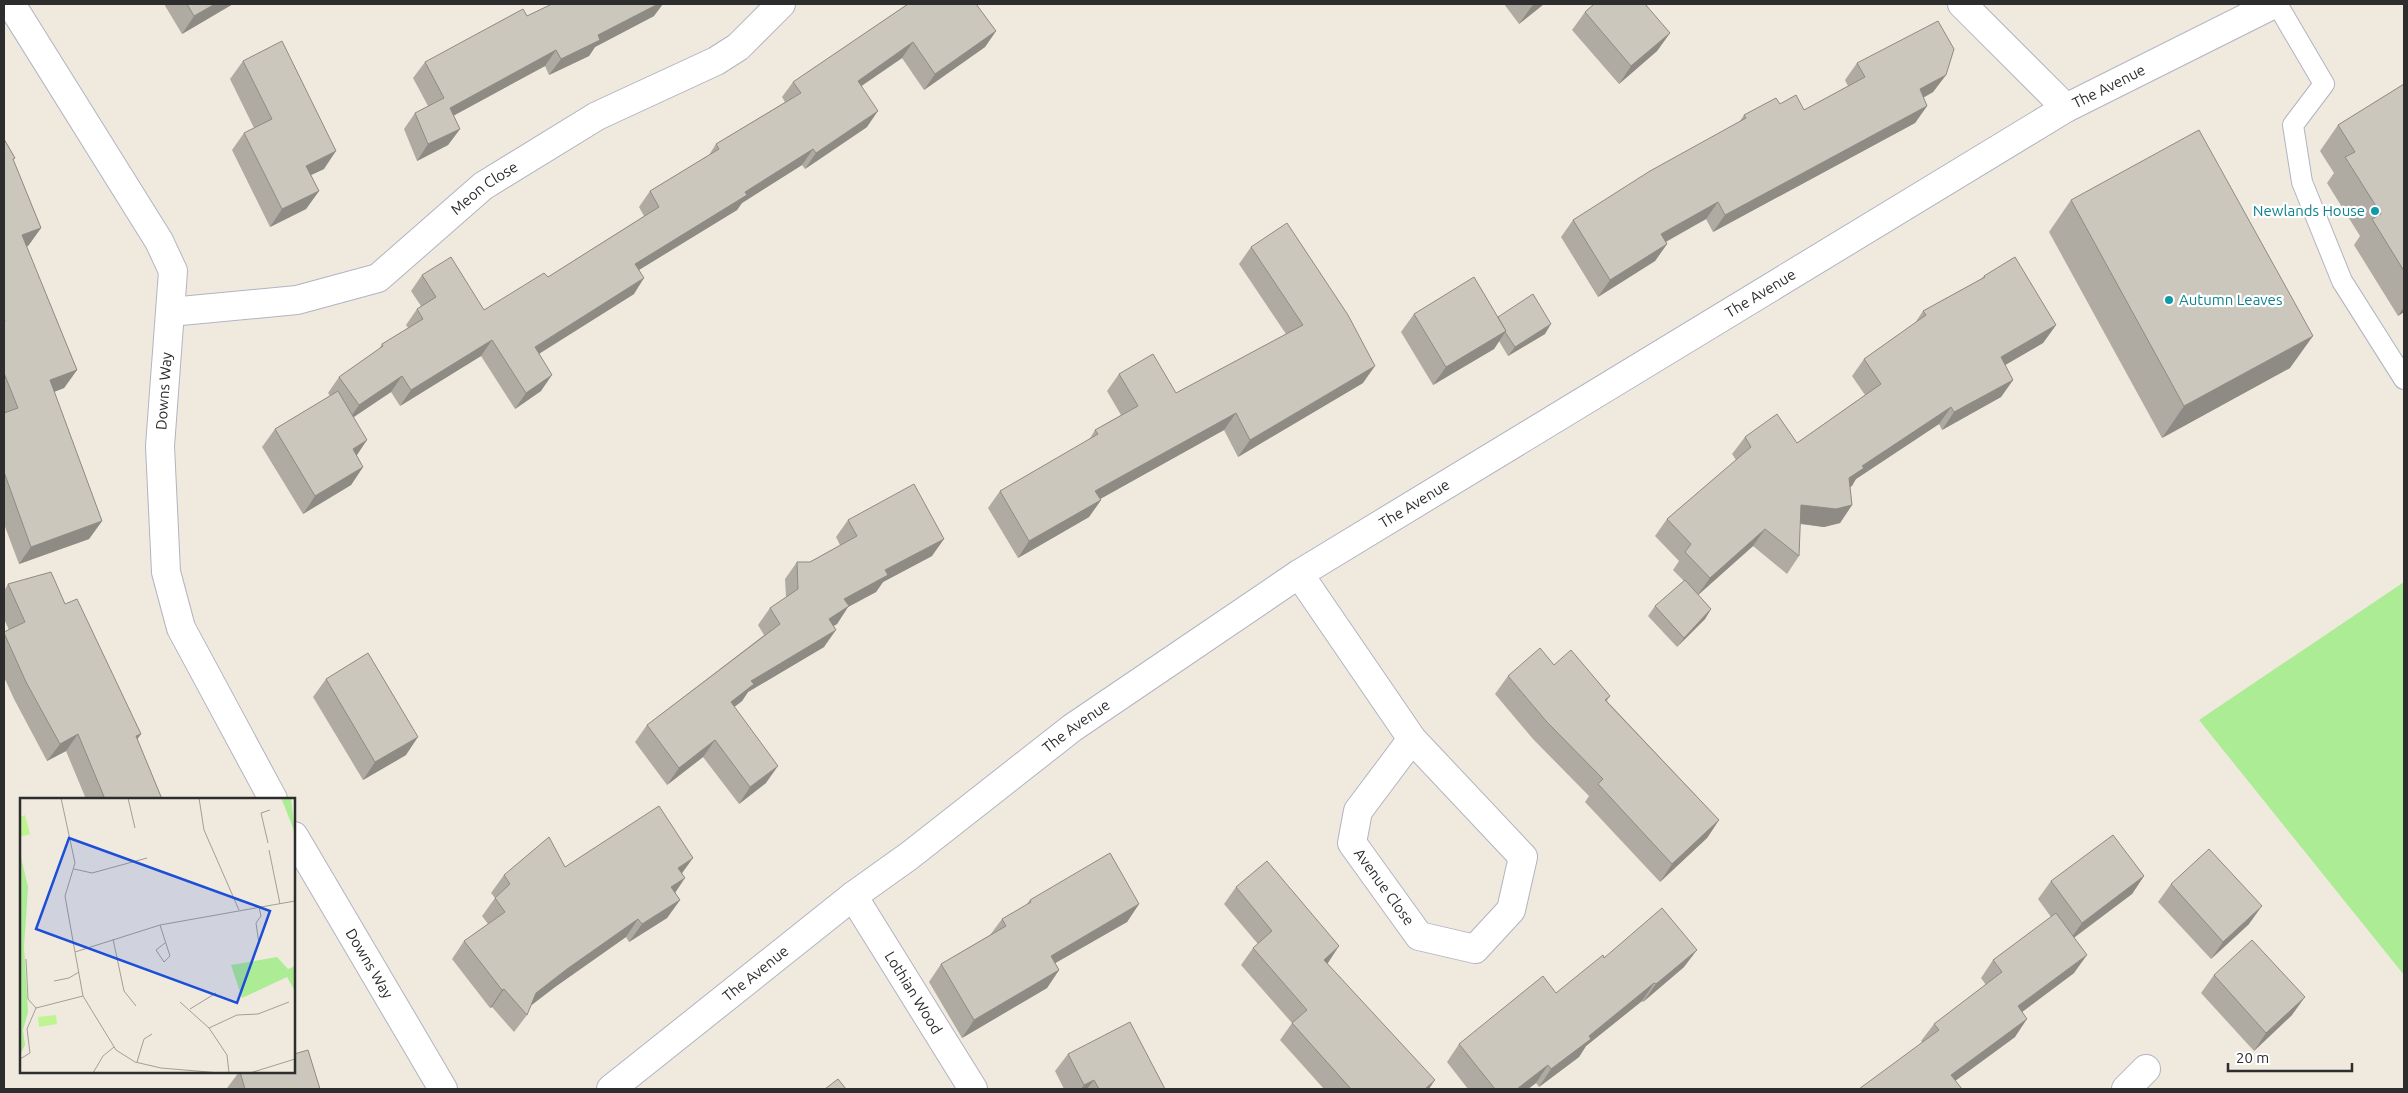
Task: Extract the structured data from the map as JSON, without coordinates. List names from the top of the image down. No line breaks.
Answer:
{"streets":{"street":["The Avenue","Meon Close","Downs Way","Avenue Close","Lothian Wood"]},"crossings":[["The Avenue","Avenue Close"],["The Avenue","Lothian Wood"],["Meon Close","Downs Way"]],"places":["Newlands House","Autumn Leaves"],"scale_bar":"20 m"}
